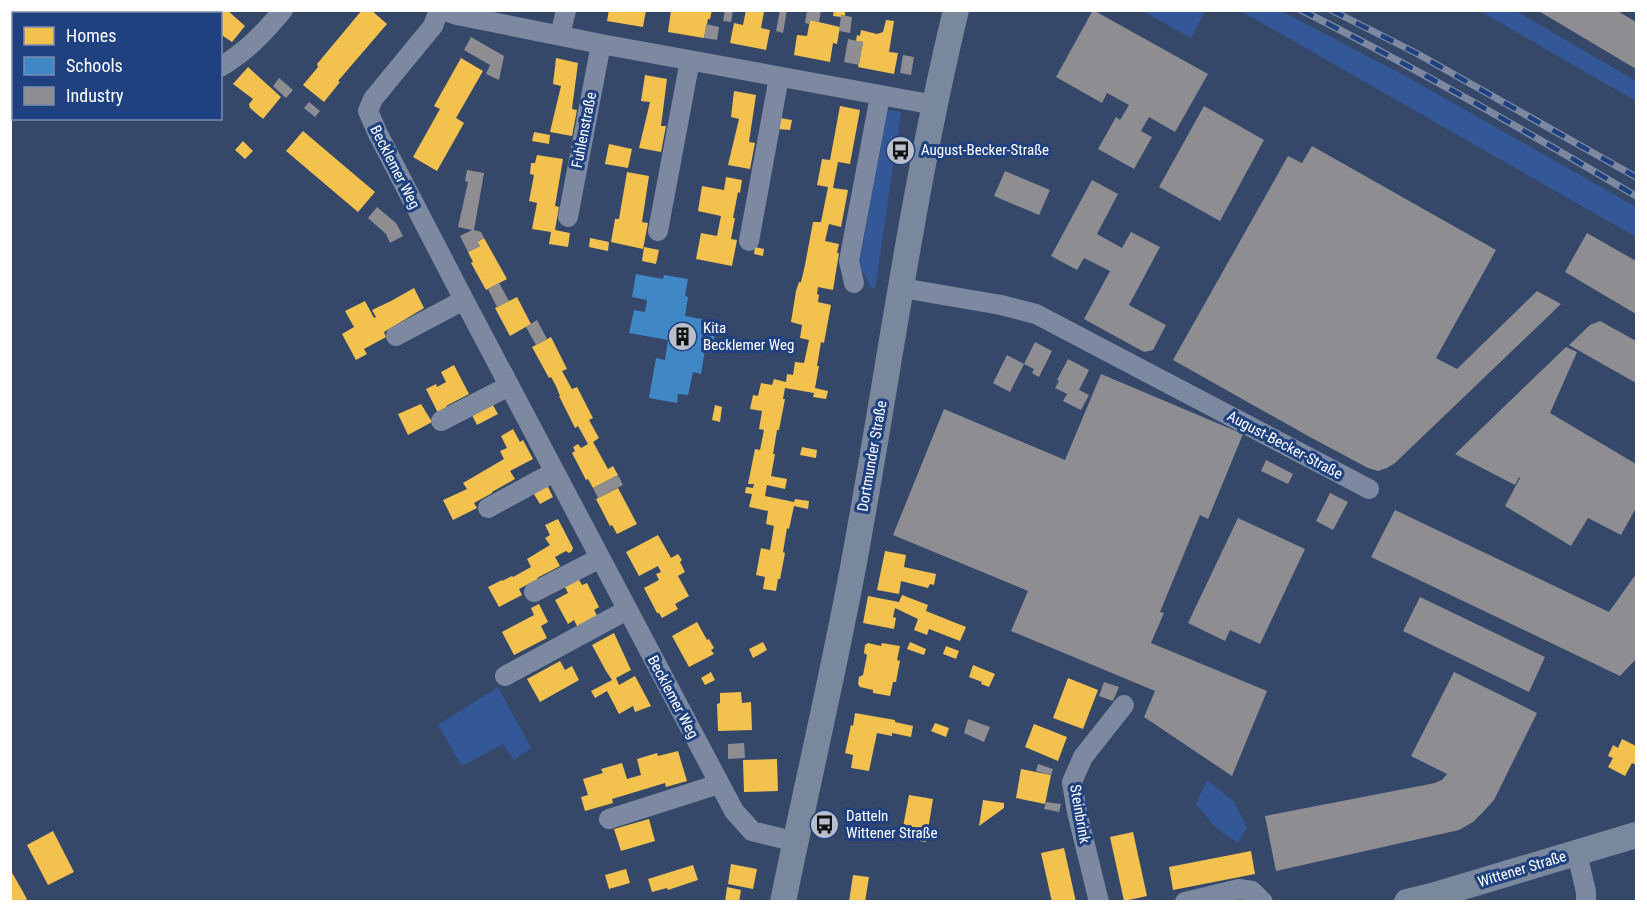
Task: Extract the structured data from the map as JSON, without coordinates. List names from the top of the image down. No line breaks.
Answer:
{"streets":{"main road":["Dortmunder Straße","Wittener Straße"],"street":["Fuhlenstraße","Becklemer Weg","August-Becker-Straße","Steinbrink"]},"crossings":[["Becklemer Weg","Dortmunder Straße"],["August-Becker-Straße","Dortmunder Straße"]],"places":{"bus stop":["August-Becker-Straße","Datteln Wittener Straße"],"building":["Kita Becklemer Weg"]},"legend":["Homes","Schools","Industry"]}
